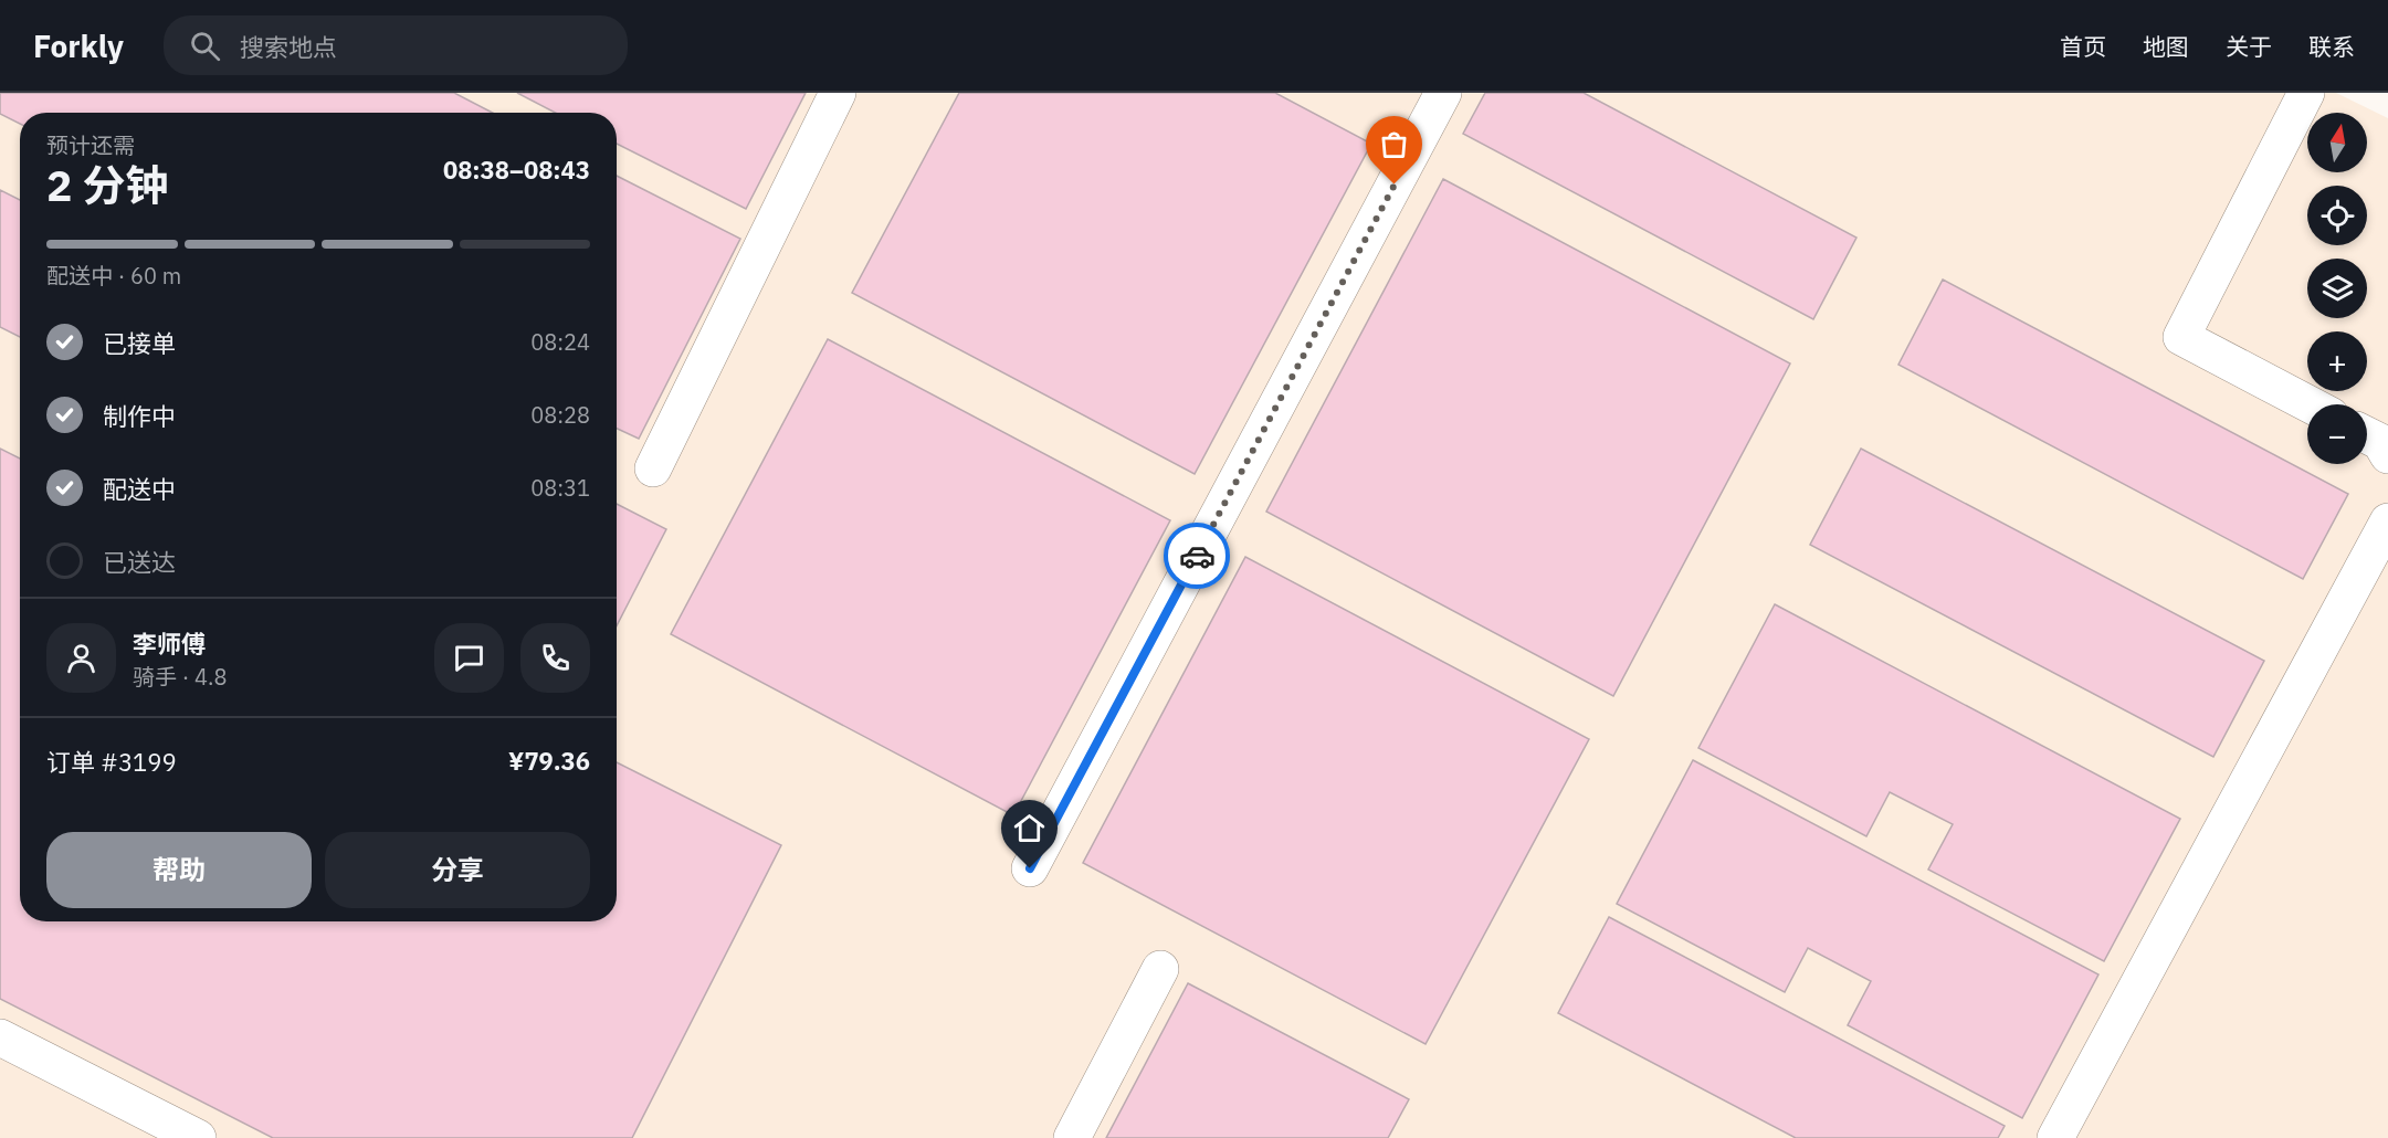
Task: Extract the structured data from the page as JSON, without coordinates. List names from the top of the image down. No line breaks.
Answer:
{"north":"top","page":{"header":"Forkly","search":"搜索地点","nav":["首页","地图","关于","联系"],"map_buttons":["+","−"],"heading":["2 分钟","预计还需","08:38–08:43"],"panel":["李师傅","骑手 · 4.8","订单 #3199","¥79.36"],"bar":"配送中 · 60 m","list":[["已接单","08:24"],["制作中","08:28"],["配送中","08:31"],"已送达"],"buttons":["帮助","分享"]}}
